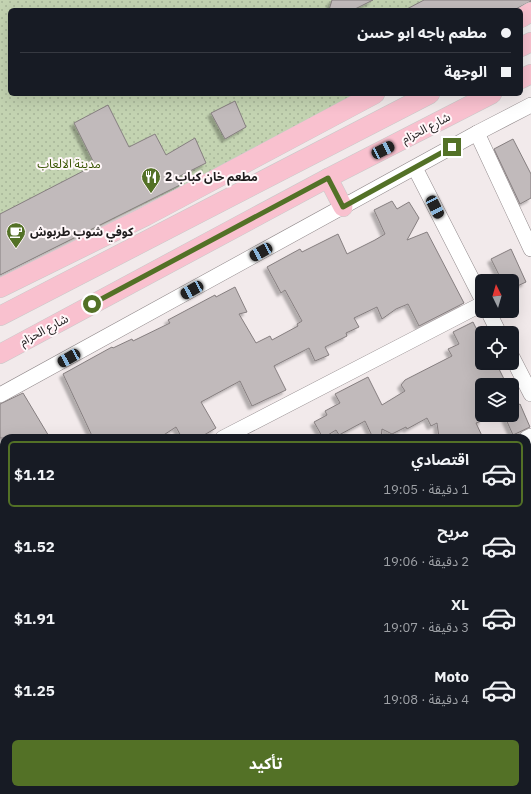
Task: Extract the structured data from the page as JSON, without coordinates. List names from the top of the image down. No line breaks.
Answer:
{"streets":{"main road":["شارع الحزام"]},"parks":["مدينة الالعاب"],"places":{"restaurant":["مطعم خان كباب 2"],"cafe":["كوفي شوب طربوش"]},"north":"top","page":{"banner":["مطعم باجه ابو حسن","الوجهة"],"list":[{"name":"اقتصادي","note":"1 دقيقة · 19:05","value":"$1.12"},{"name":"مريح","note":"2 دقيقة · 19:06","value":"$1.52"},{"name":"XL","note":"3 دقيقة · 19:07","value":"$1.91"},{"name":"Moto","note":"4 دقيقة · 19:08","value":"$1.25"}],"buttons":"تأكيد"}}
